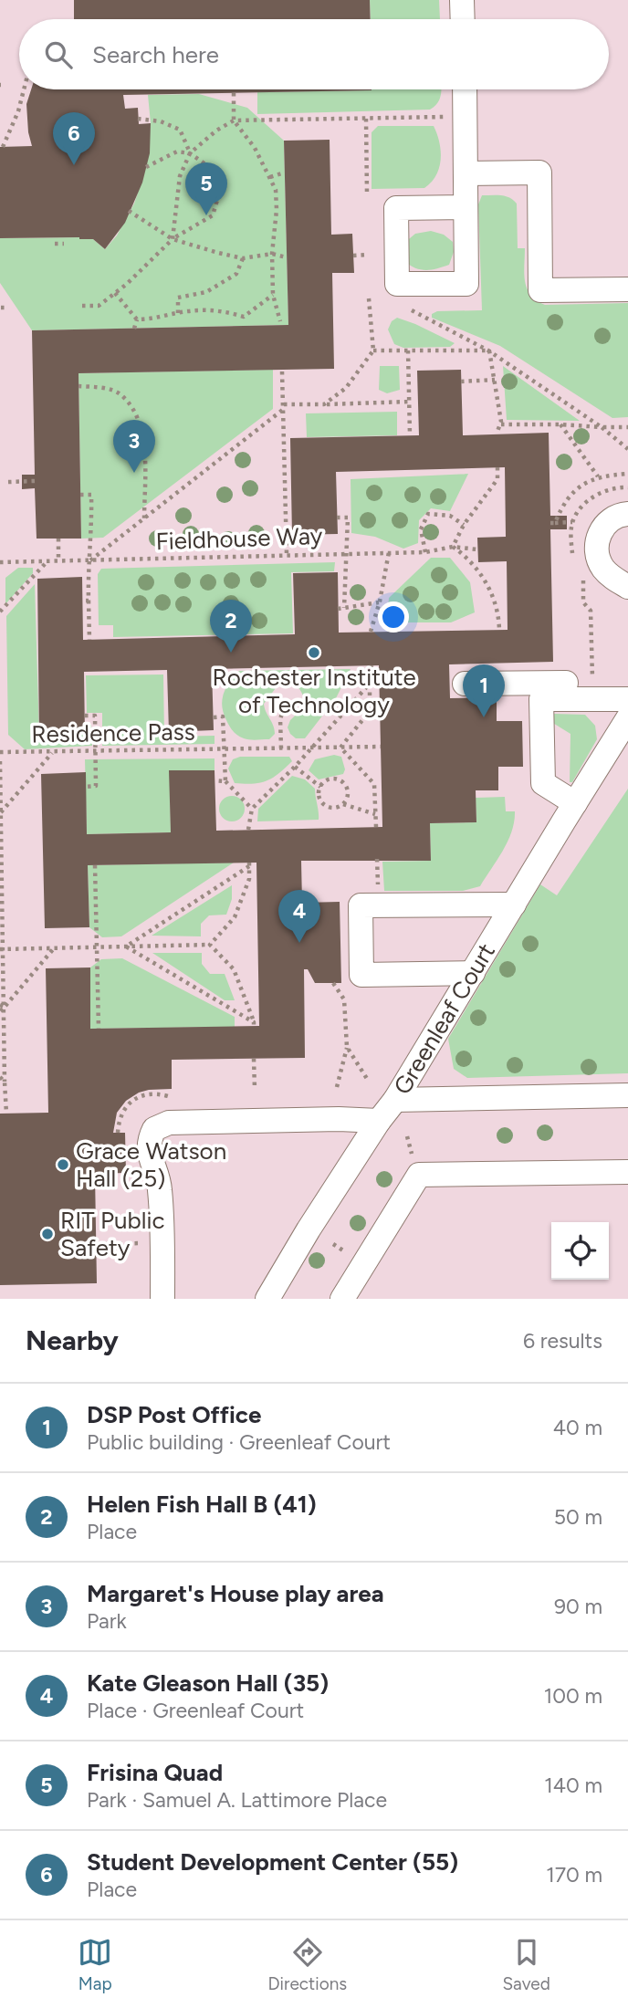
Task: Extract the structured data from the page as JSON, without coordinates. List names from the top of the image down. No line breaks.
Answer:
{"streets":{"street":["Greenleaf Court"],"path":["Fieldhouse Way","Residence Pass"]},"places":["Rochester Institute of Technology","Grace Watson Hall (25)","RIT Public Safety"],"page":{"search":"Search here","pins":["6","5","3","2","1","4"],"heading":["Nearby","6 results"],"list":[{"mark":"1","name":"DSP Post Office","note":"Public building · Greenleaf Court","value":"40 m"},{"mark":"2","name":"Helen Fish Hall B (41)","note":"Place","value":"50 m"},{"mark":"3","name":"Margaret's House play area","note":"Park","value":"90 m"},{"mark":"4","name":"Kate Gleason Hall (35)","note":"Place · Greenleaf Court","value":"100 m"},{"mark":"5","name":"Frisina Quad","note":"Park · Samuel A. Lattimore Place","value":"140 m"},{"mark":"6","name":"Student Development Center (55)","note":"Place","value":"170 m"}],"nav":["Map","Directions","Saved"]}}
